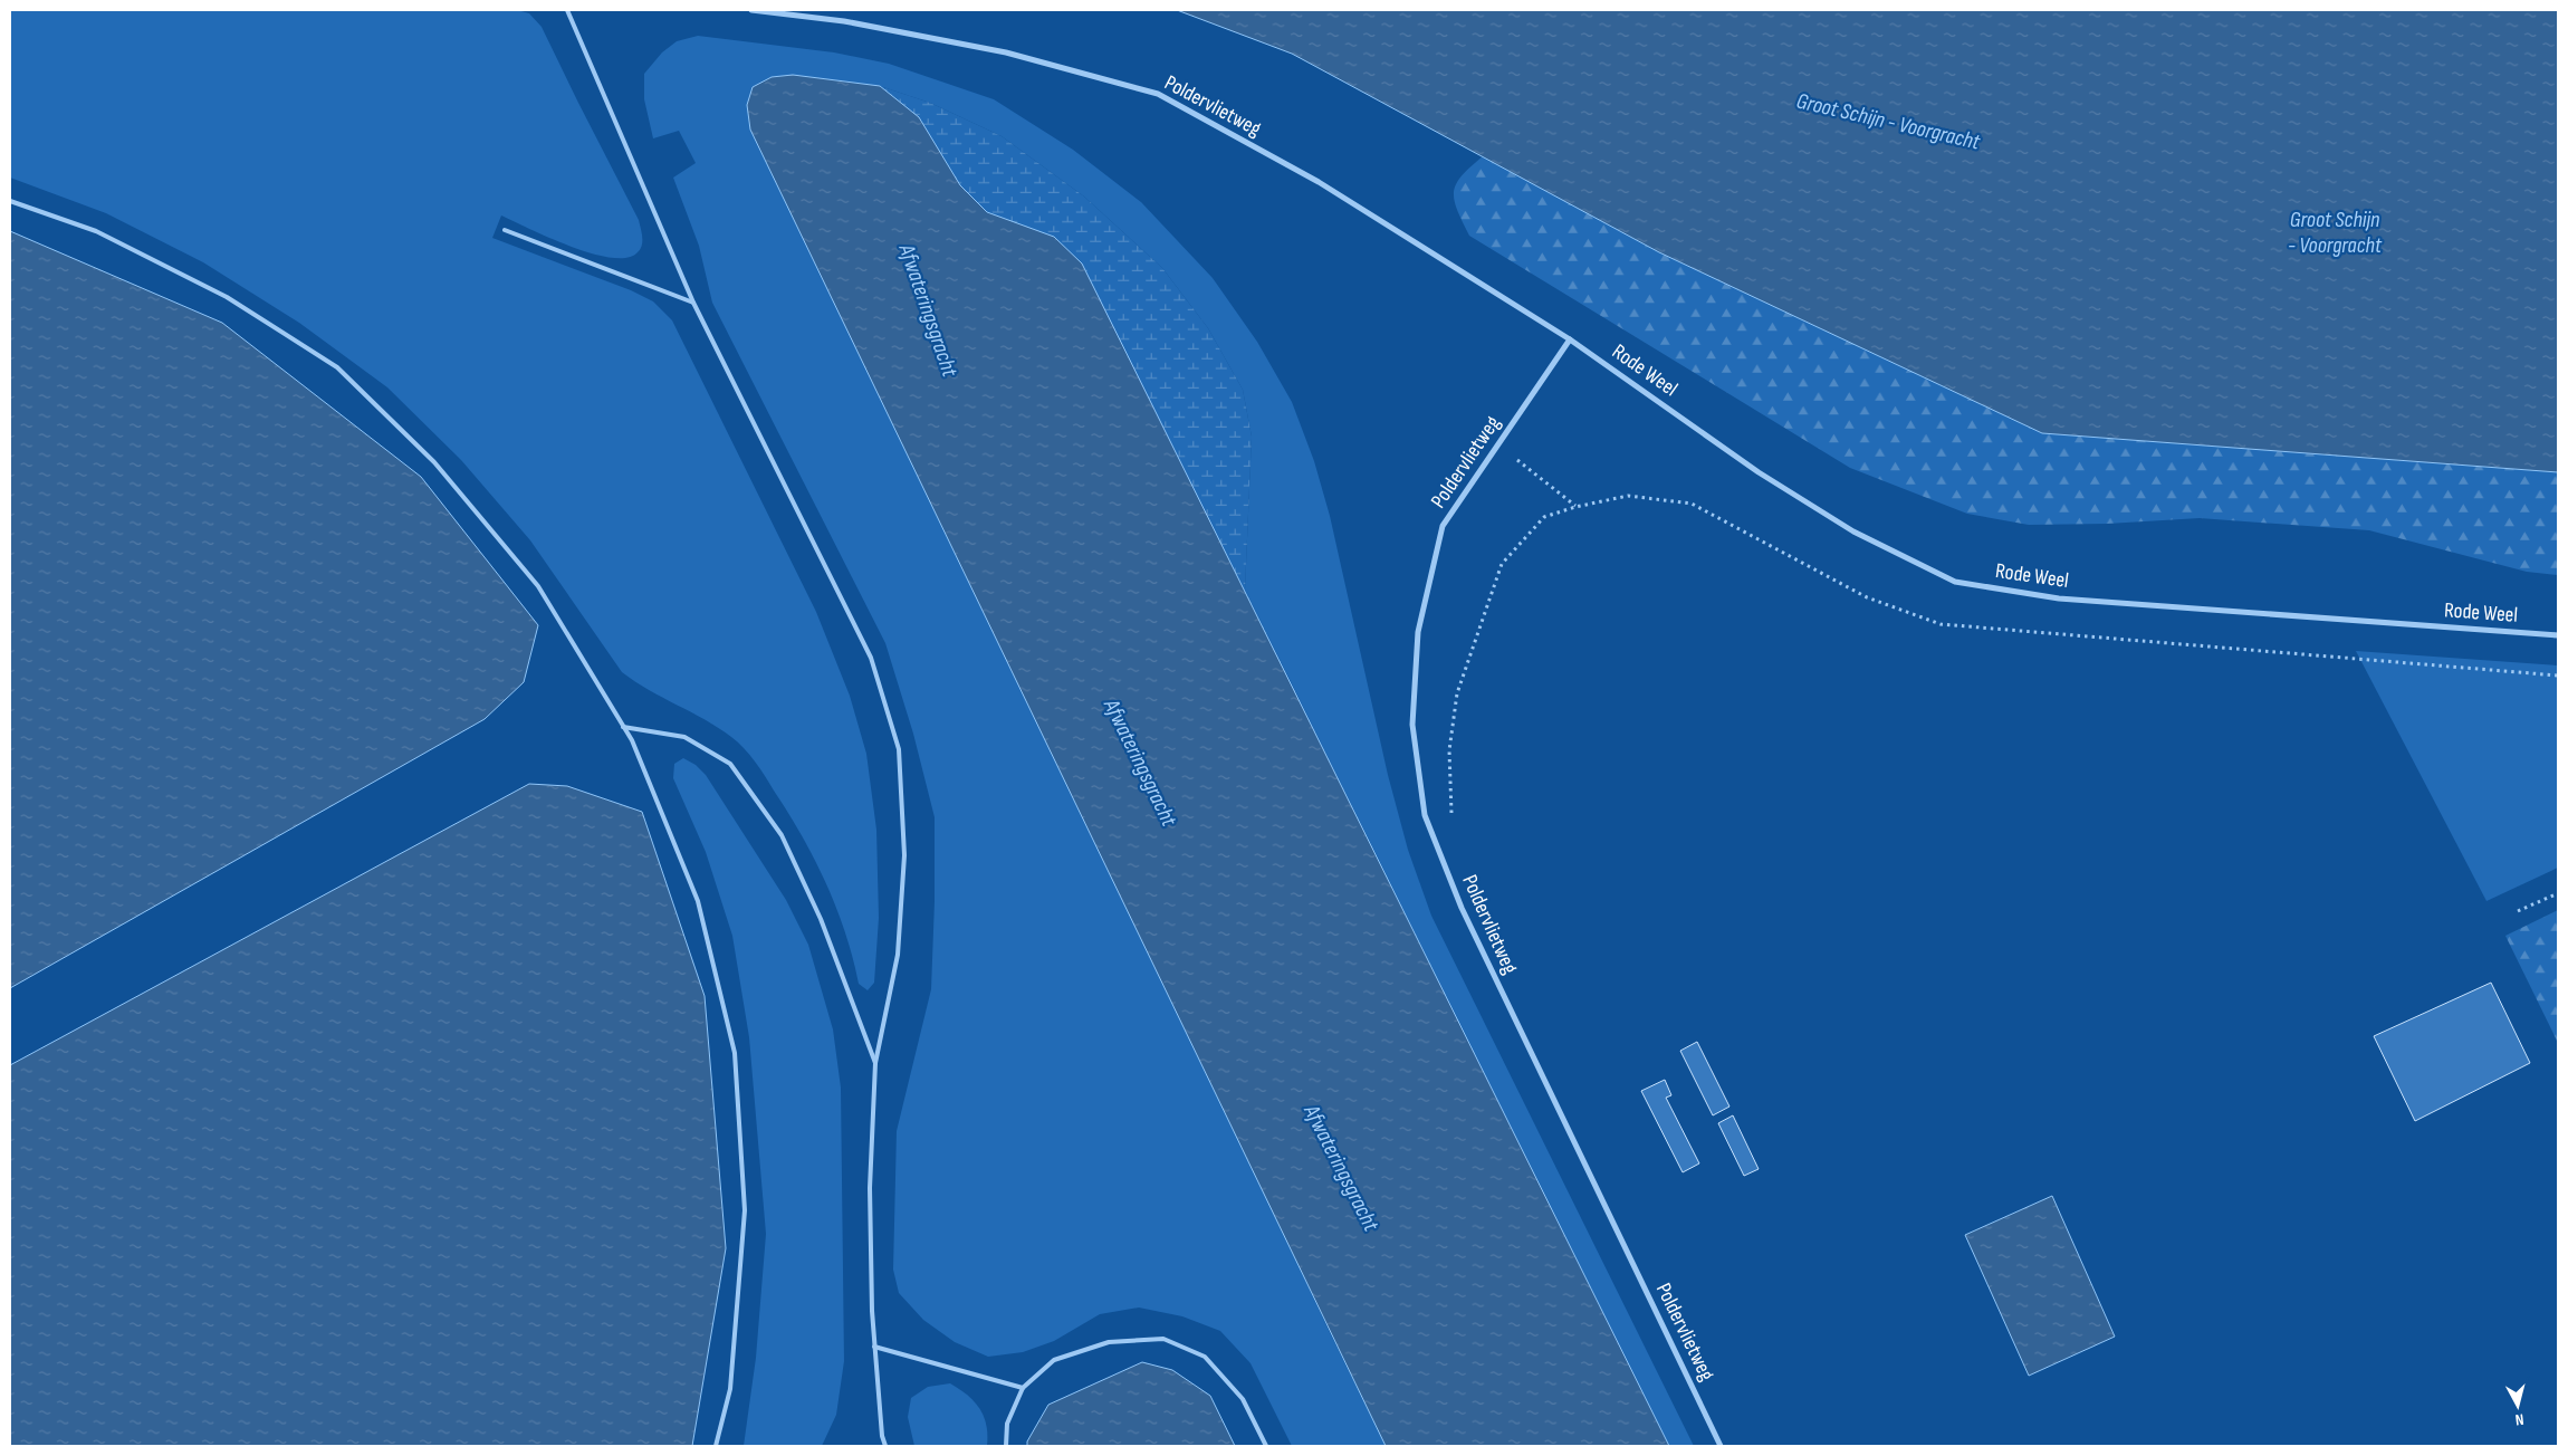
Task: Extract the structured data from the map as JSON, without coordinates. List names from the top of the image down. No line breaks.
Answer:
{"streets":{"street":["Poldervlietweg","Rode Weel"]},"crossings":[["Poldervlietweg","Rode Weel"]],"water":["Groot Schijn - Voorgracht","Afwateringsgracht"],"north":"bottom"}
